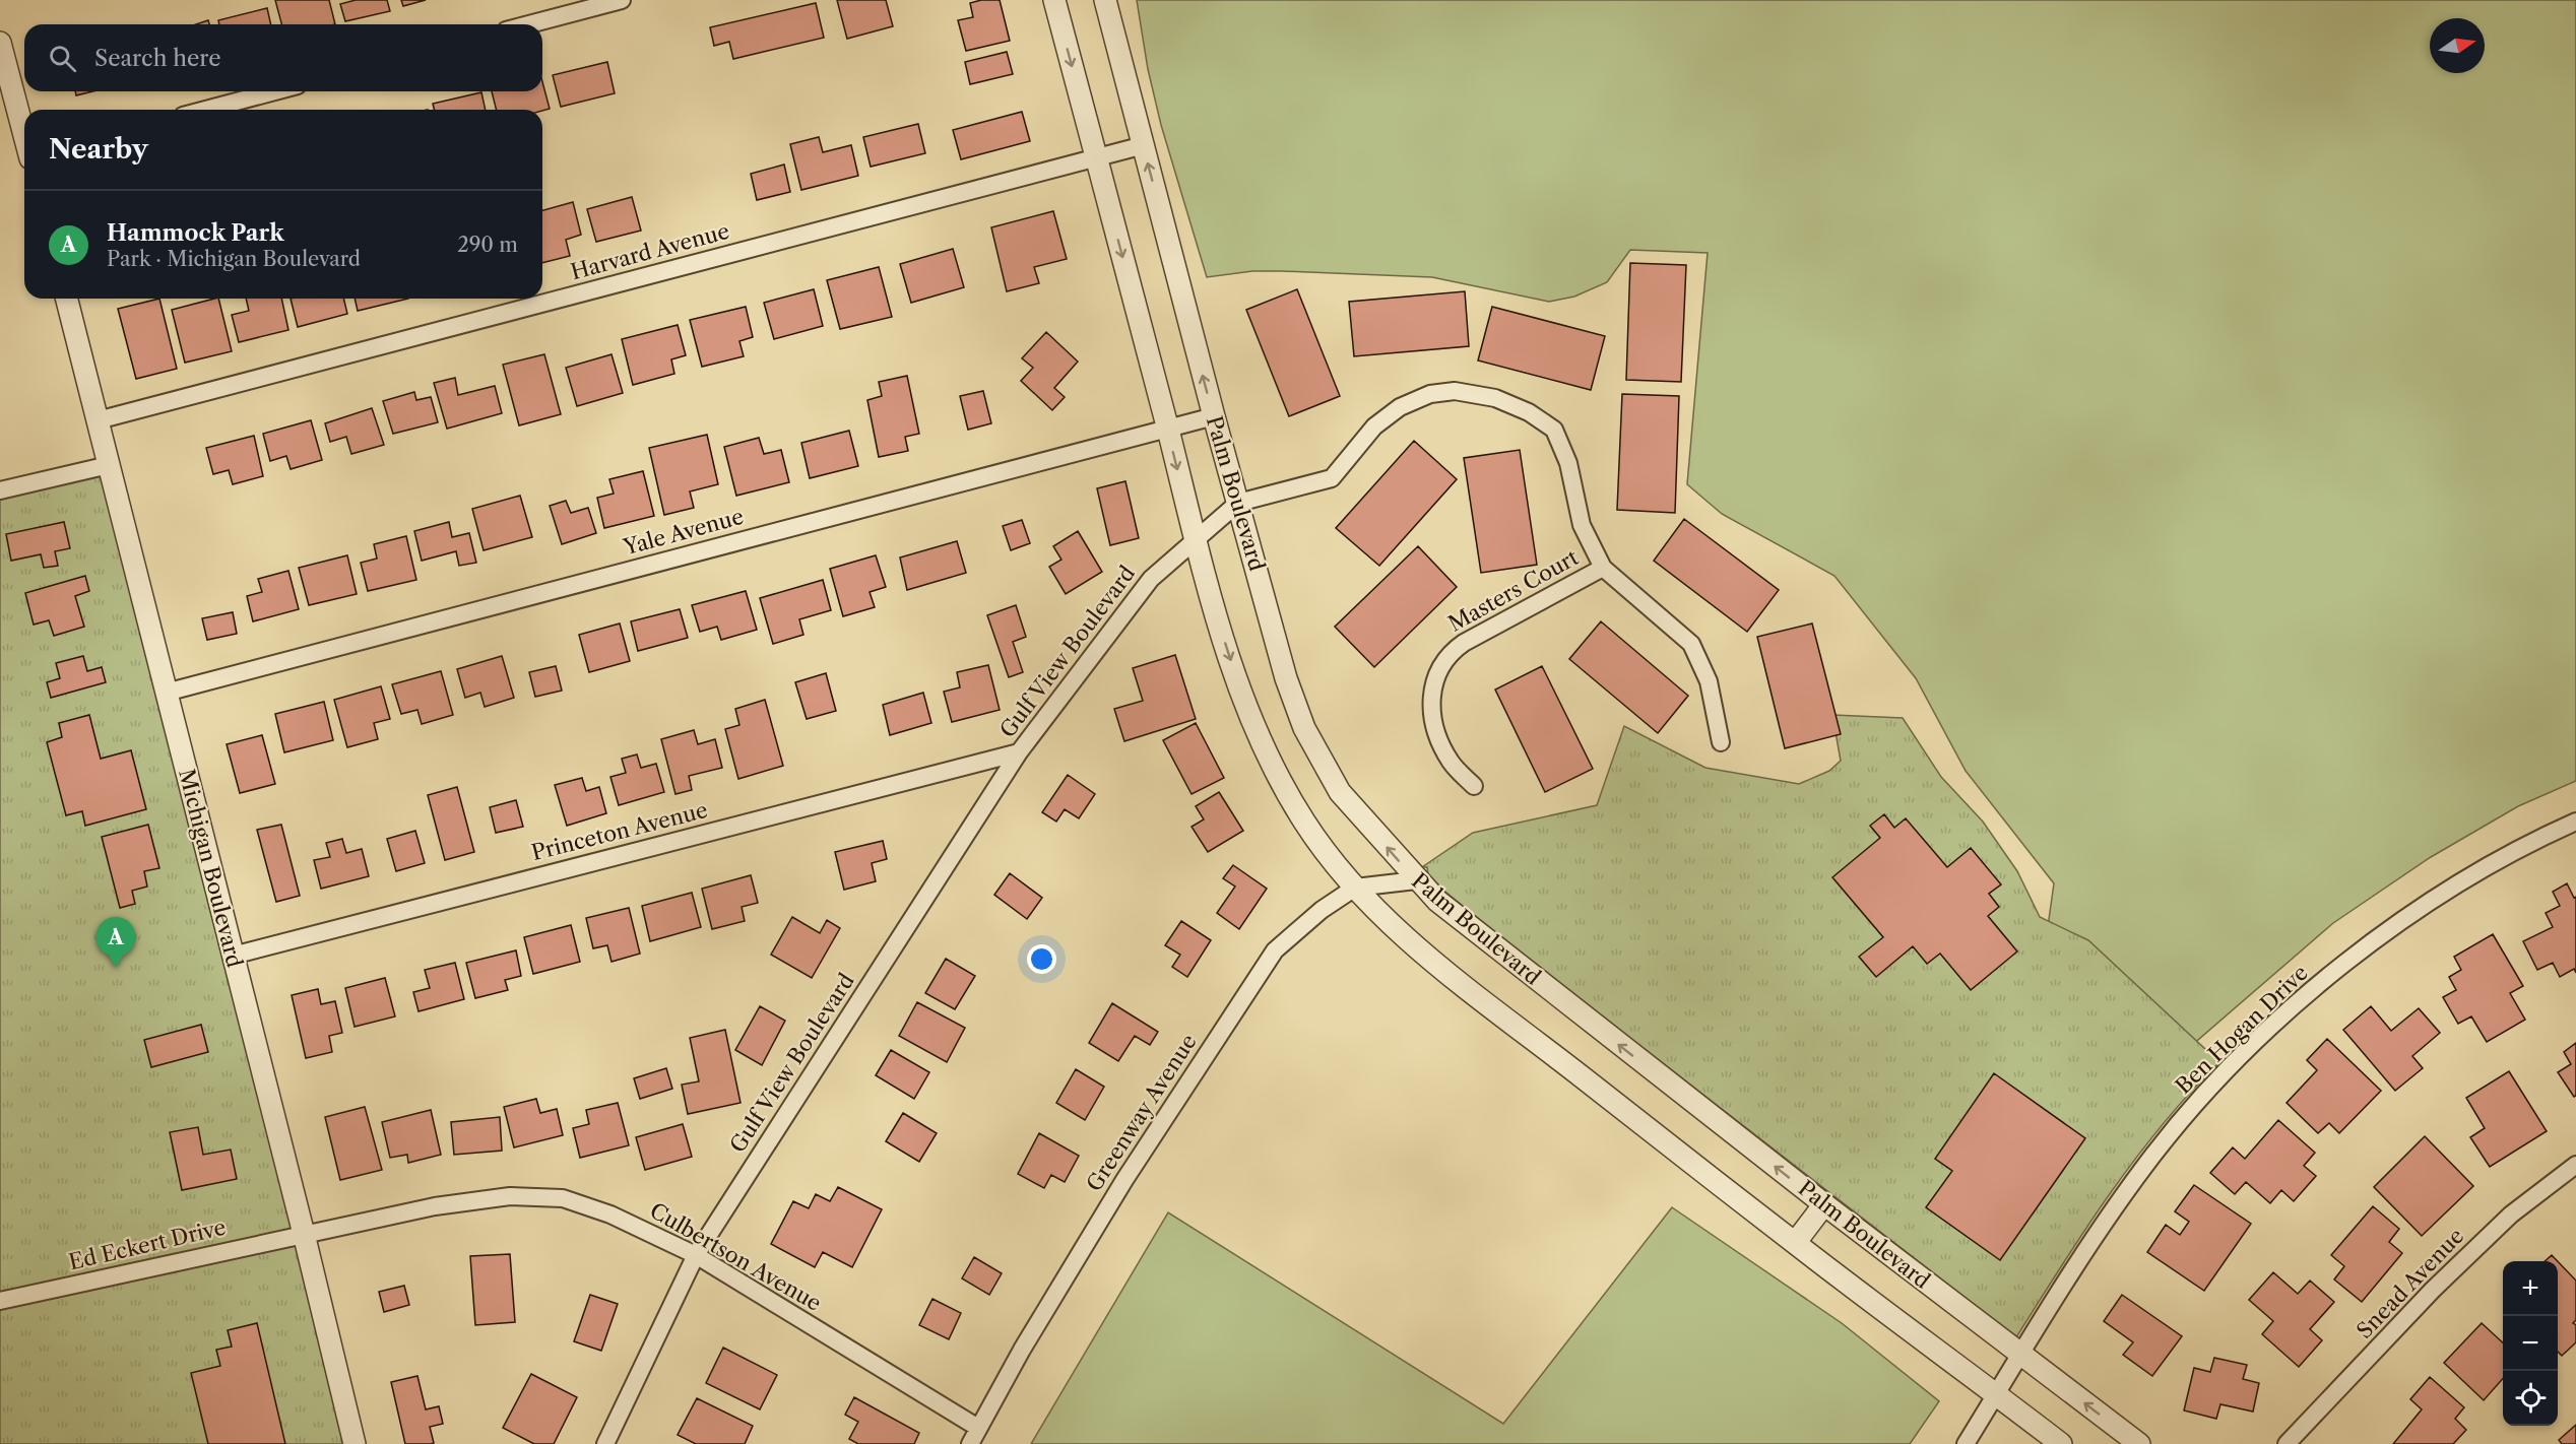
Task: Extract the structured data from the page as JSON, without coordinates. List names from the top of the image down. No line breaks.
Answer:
{"streets":{"street":["Harvard Avenue","Palm Boulevard","Yale Avenue","Masters Court","Gulf View Boulevard","Princeton Avenue","Michigan Boulevard","Ben Hogan Drive","Greenway Avenue","Ed Eckert Drive","Culbertson Avenue","Snead Avenue"]},"crossings":[["Harvard Avenue","Palm Boulevard"],["Harvard Avenue","Michigan Boulevard"],["Palm Boulevard","Yale Avenue"],["Palm Boulevard","Gulf View Boulevard"],["Palm Boulevard","Ben Hogan Drive"],["Palm Boulevard","Greenway Avenue"],["Yale Avenue","Michigan Boulevard"],["Masters Court","Gulf View Boulevard"],["Gulf View Boulevard","Princeton Avenue"],["Gulf View Boulevard","Culbertson Avenue"],["Princeton Avenue","Michigan Boulevard"],["Michigan Boulevard","Ed Eckert Drive"],["Michigan Boulevard","Culbertson Avenue"],["Greenway Avenue","Culbertson Avenue"],["Ed Eckert Drive","Culbertson Avenue"]],"north":"right","page":{"search":"Search here","heading":"Nearby","list":[{"mark":"A","name":"Hammock Park","note":"Park · Michigan Boulevard","value":"290 m"}],"pins":"A","map_buttons":["+","−"]}}
